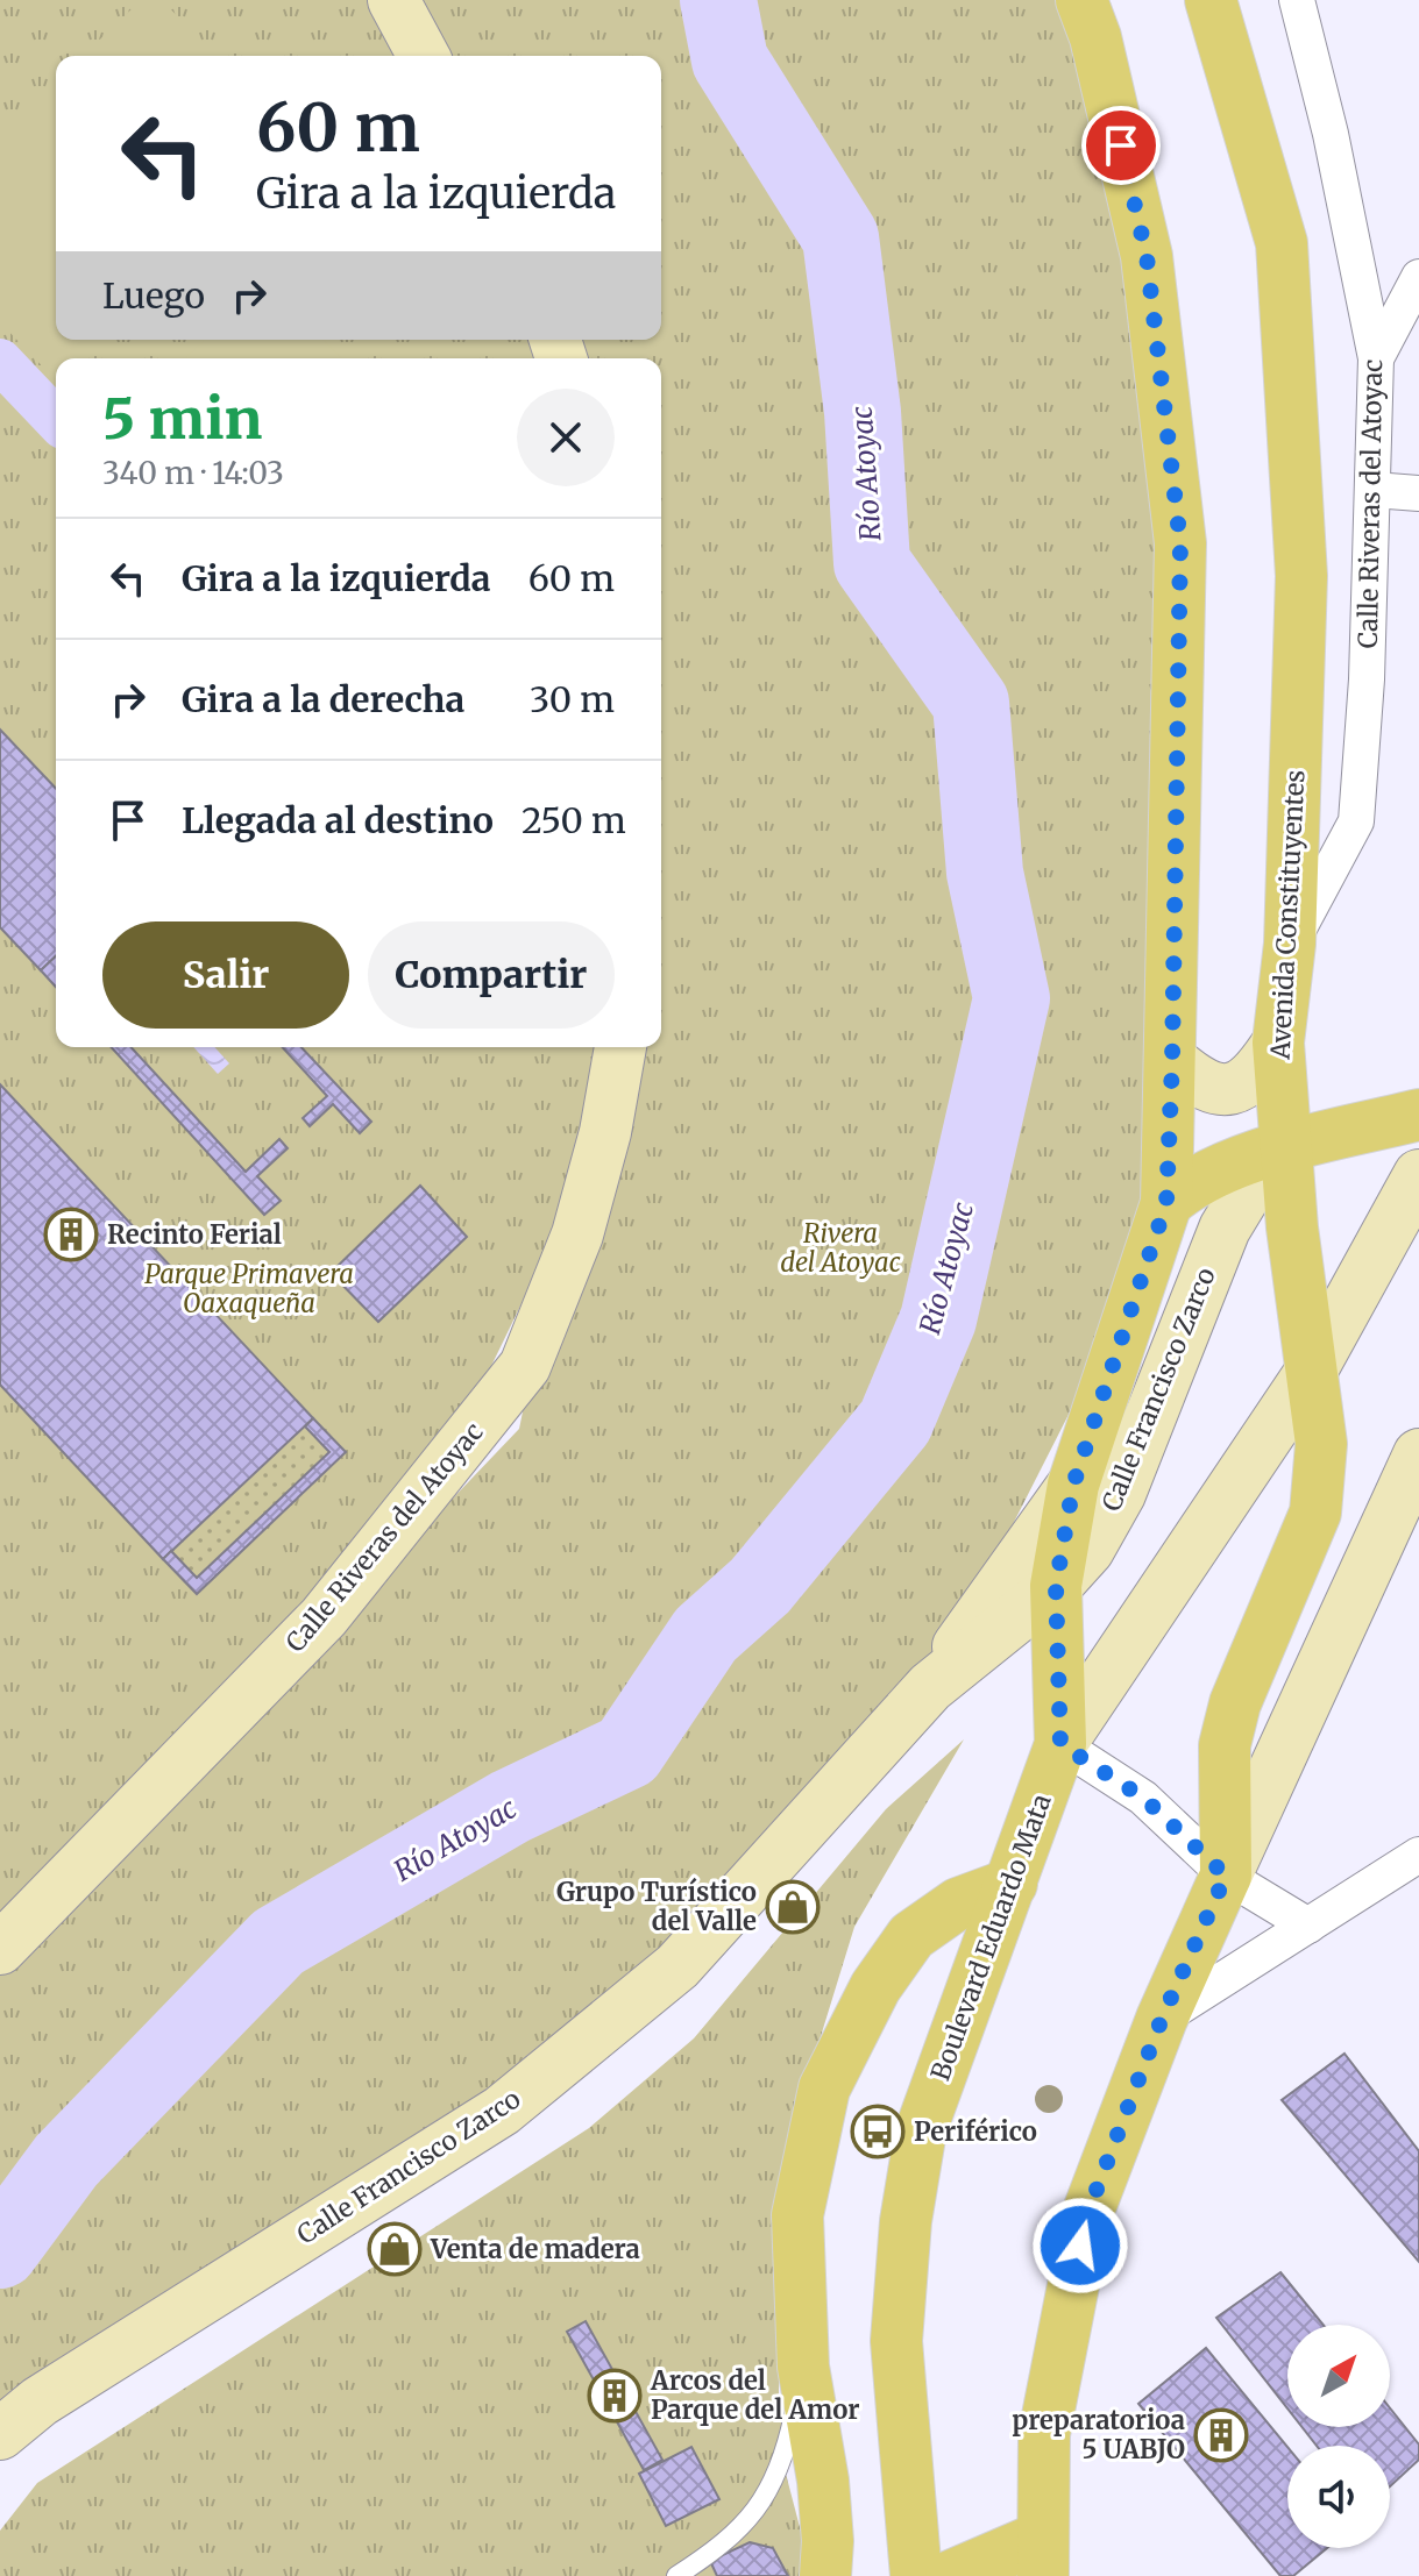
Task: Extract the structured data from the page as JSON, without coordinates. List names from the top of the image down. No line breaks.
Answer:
{"streets":{"main road":["Avenida Constituyentes","Boulevard Eduardo Mata"],"street":["Calle Riveras del Atoyac","Calle Francisco Zarco"]},"crossings":[["Calle Riveras del Atoyac","Avenida Constituyentes"],["Avenida Constituyentes","Calle Francisco Zarco"],["Avenida Constituyentes","Boulevard Eduardo Mata"]],"water":["Río Atoyac"],"parks":["Rivera del Atoyac","Parque Primavera Oaxaqueña"],"places":{"building":["Recinto Ferial","Arcos del Parque del Amor","preparatorioa 5 UABJO"],"shop":["Grupo Turístico del Valle","Venta de madera"],"bus stop":["Periférico"]},"north":"top right","page":{"turn":["60 m","Gira a la izquierda"],"then":"Luego","heading":["5 min","340 m · 14:03"],"list":[{"name":"Gira a la izquierda","value":"60 m"},{"name":"Gira a la derecha","value":"30 m"},{"name":"Llegada al destino","value":"250 m"}],"buttons":["Salir","Compartir"]}}
